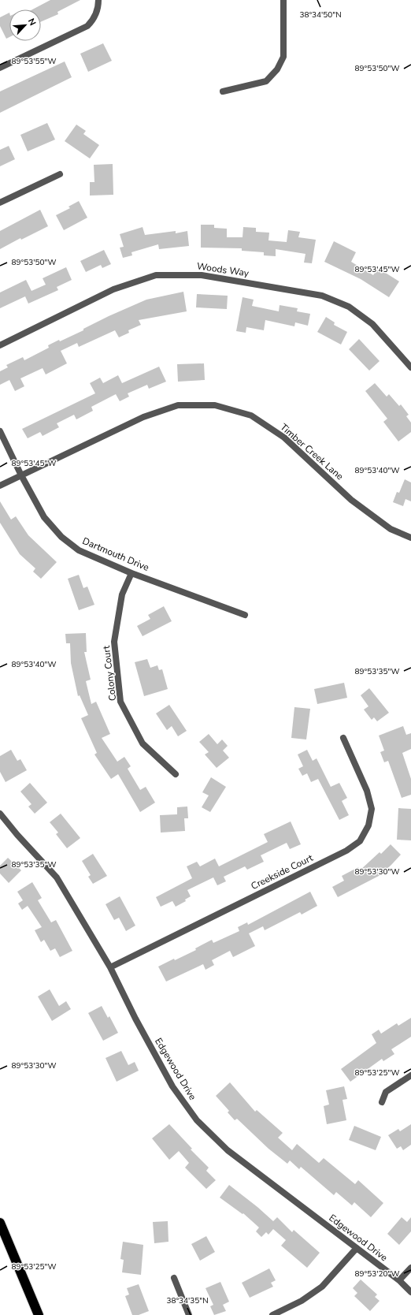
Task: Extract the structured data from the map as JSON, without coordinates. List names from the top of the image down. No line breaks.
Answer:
{"streets":{"street":["Woods Way","Timber Creek Lane","Dartmouth Drive","Colony Court","Creekside Court","Edgewood Drive"]},"crossings":[["Timber Creek Lane","Dartmouth Drive"],["Dartmouth Drive","Colony Court"],["Creekside Court","Edgewood Drive"]],"north":"top right","coordinates":["38°34'50\"N","89°53'55\"W","89°53'50\"W","89°53'45\"W","89°53'40\"W","89°53'35\"W","89°53'30\"W","89°53'25\"W","89°53'20\"W","38°34'35\"N"]}
